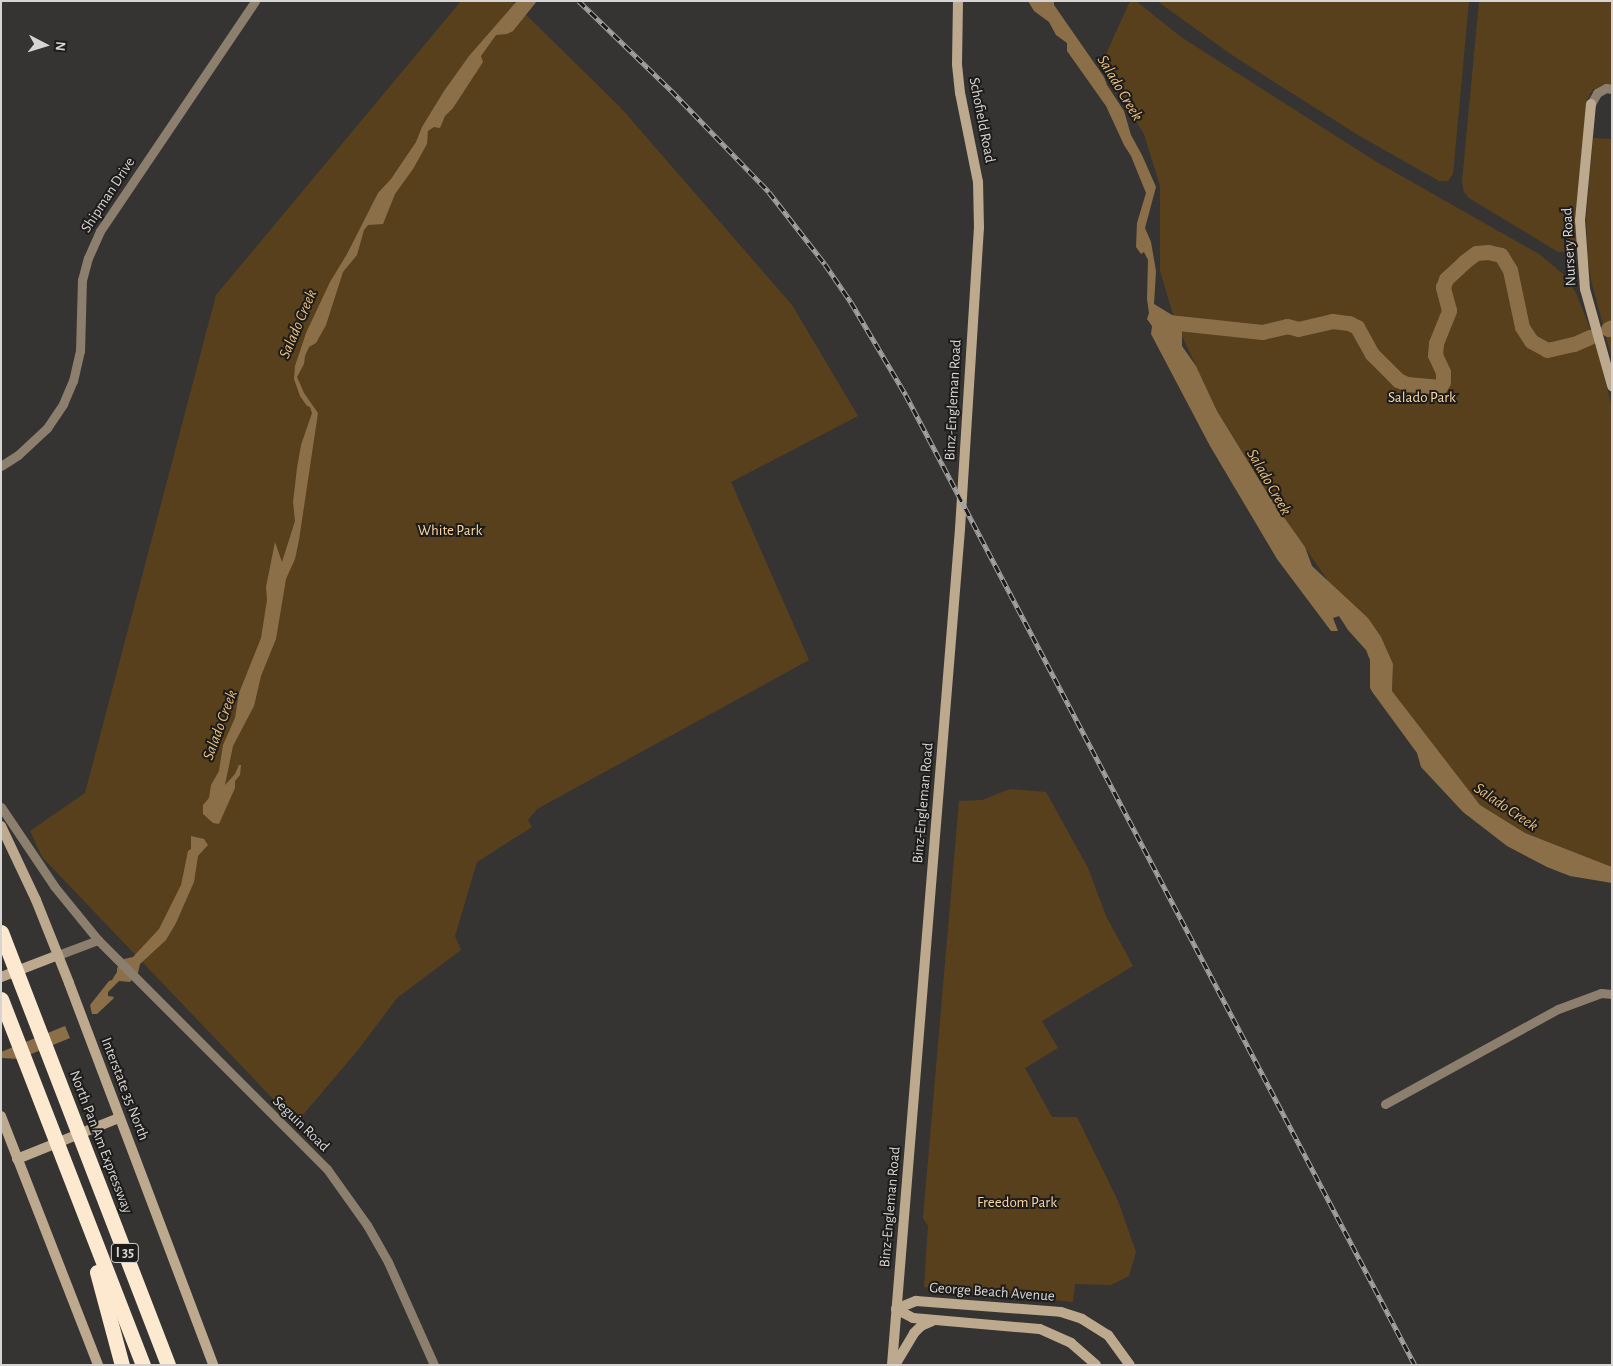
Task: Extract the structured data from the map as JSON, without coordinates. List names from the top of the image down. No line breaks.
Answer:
{"streets":{"highway":["North Pan Am Expressway","I 35"],"street":["Schofield Road","Shipman Drive","Nursery Road","Binz-Engleman Road","Interstate 35 North","Seguin Road","George Beach Avenue"]},"crossings":[["Schofield Road","Binz-Engleman Road"],["Binz-Engleman Road","George Beach Avenue"]],"water":["Salado Creek"],"parks":["Salado Park","White Park","Freedom Park"],"north":"right"}
